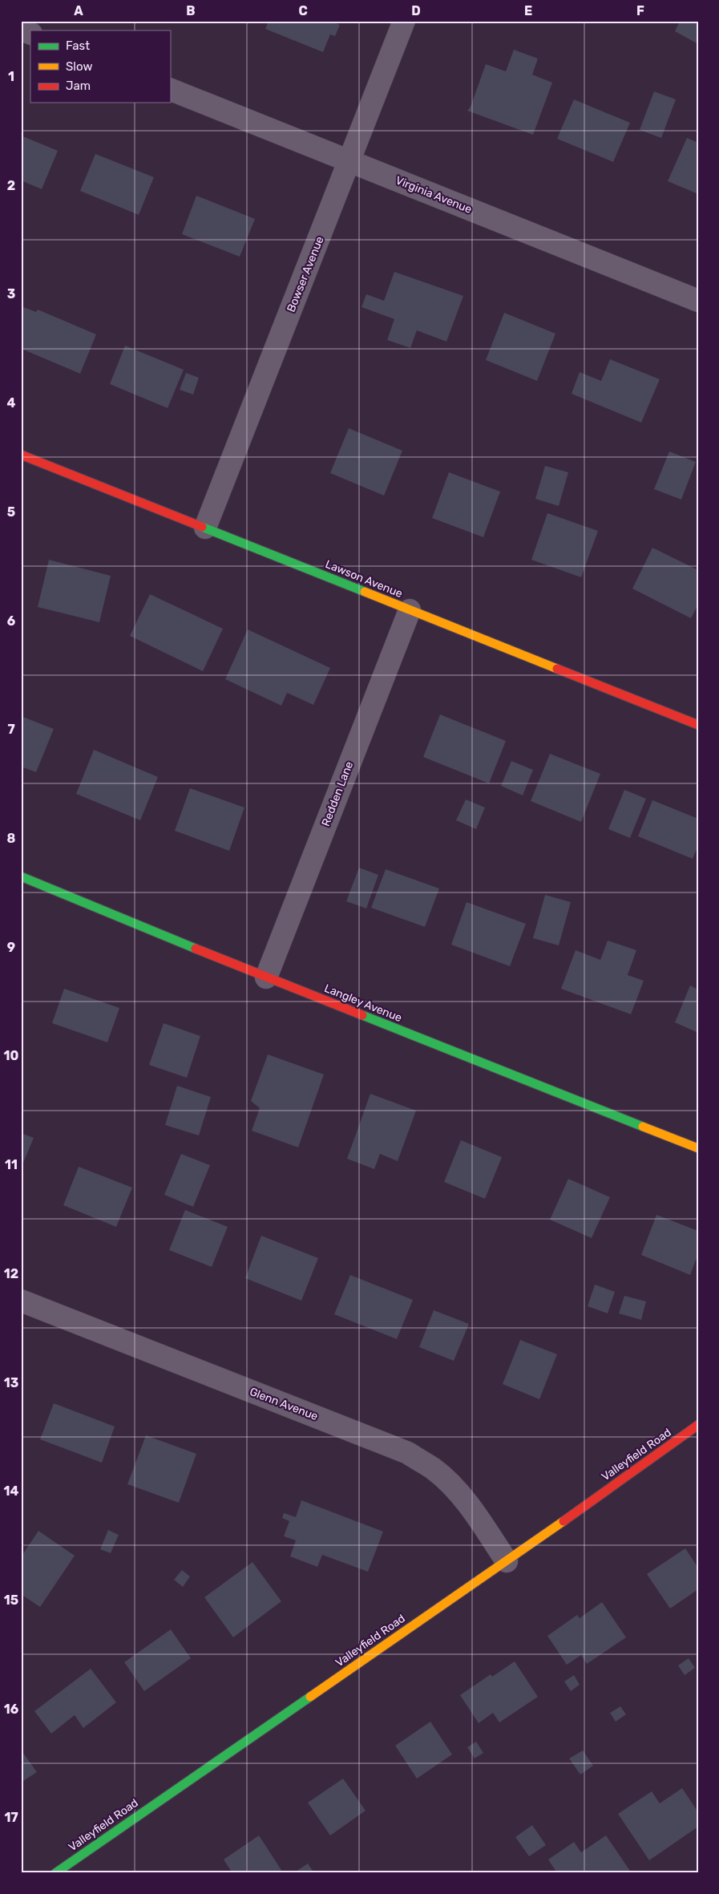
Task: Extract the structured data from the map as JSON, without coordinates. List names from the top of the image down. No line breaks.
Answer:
{"streets":{"street":["Virginia Avenue","Bowser Avenue","Lawson Avenue","Redden Lane","Langley Avenue","Glenn Avenue","Valleyfield Road"]},"crossings":[["Virginia Avenue","Bowser Avenue"],["Bowser Avenue","Lawson Avenue"],["Lawson Avenue","Redden Lane"],["Redden Lane","Langley Avenue"],["Glenn Avenue","Valleyfield Road"]],"legend":["Fast","Slow","Jam"],"grid":{"columns":["A","B","C","D","E","F"],"rows":["1","2","3","4","5","6","7","8","9","10","11","12","13","14","15","16","17"]}}
